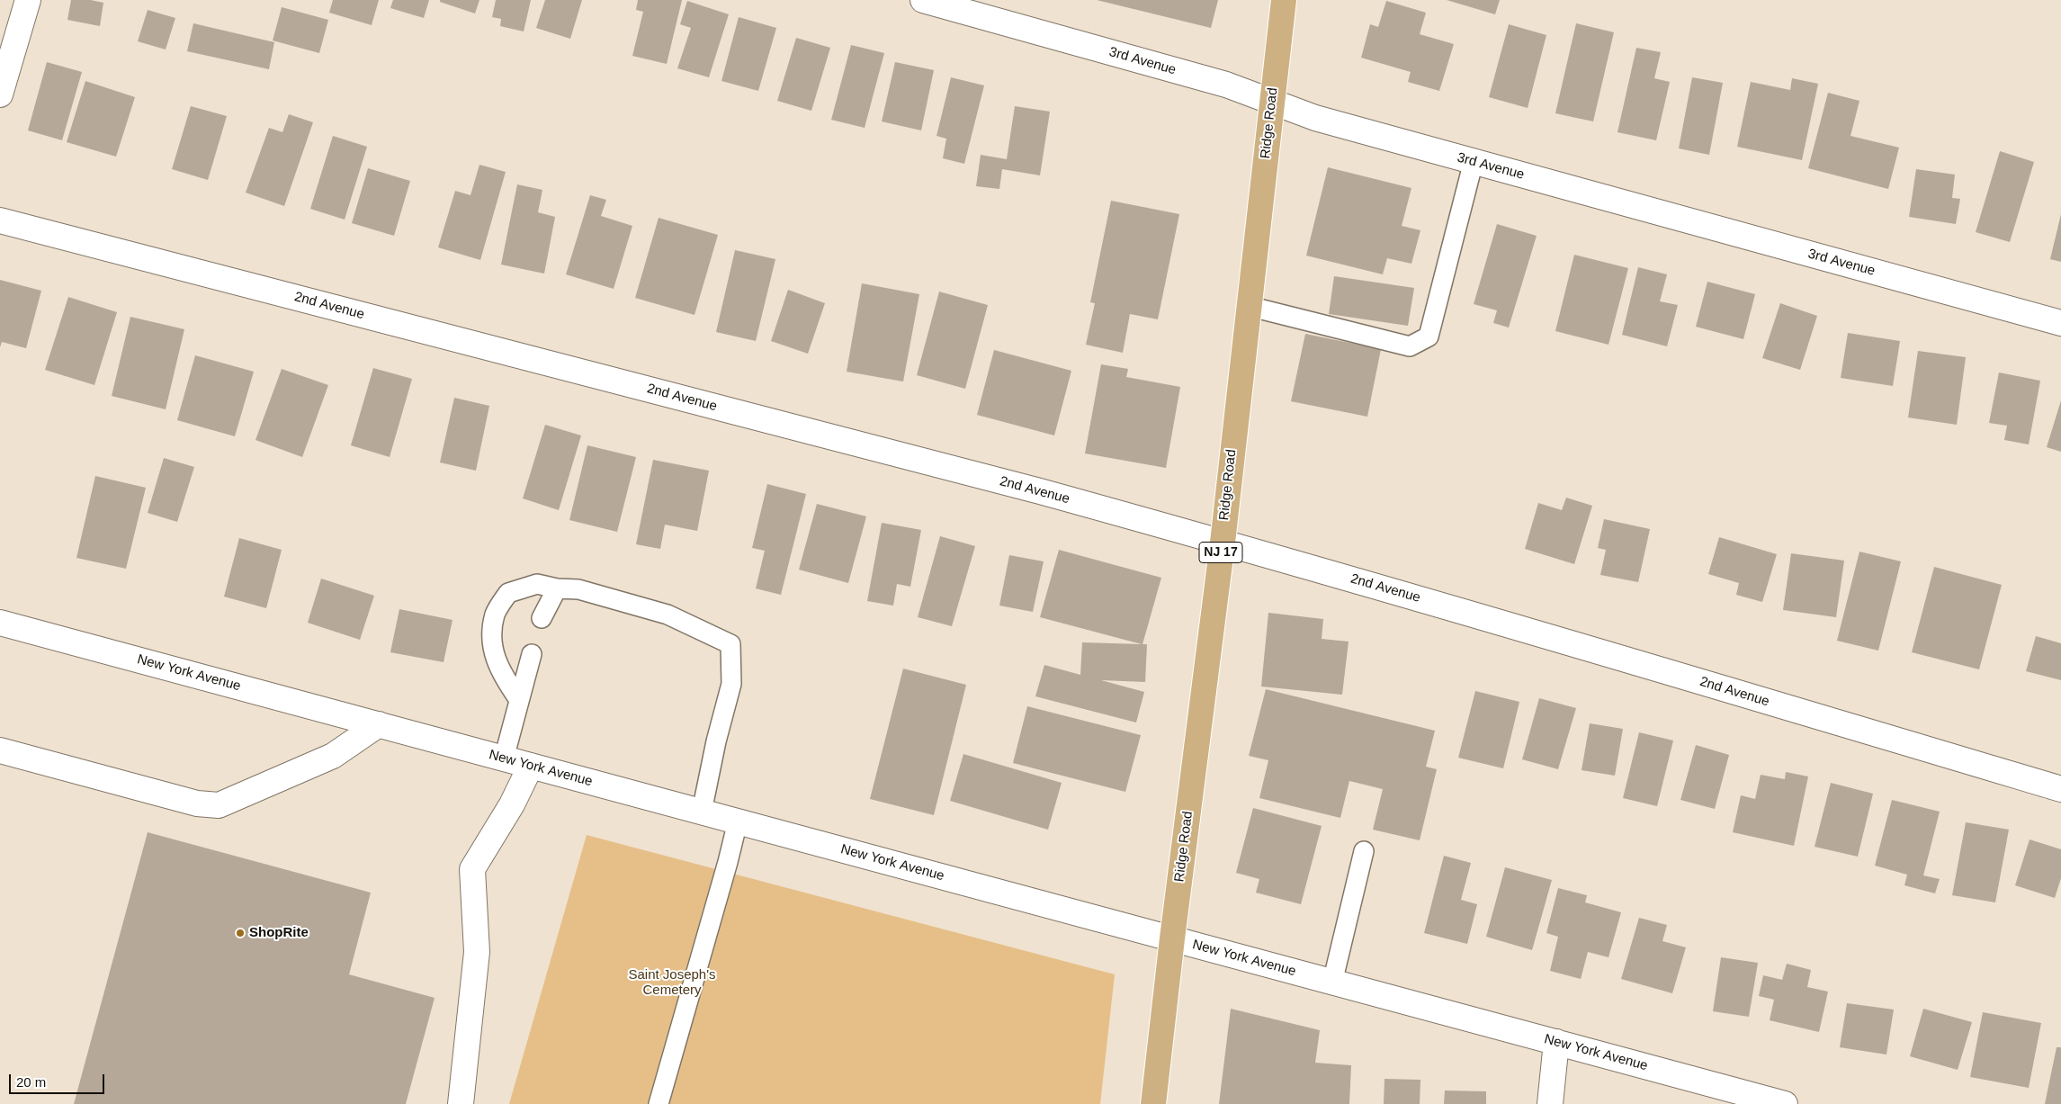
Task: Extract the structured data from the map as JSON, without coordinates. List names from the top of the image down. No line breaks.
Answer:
{"streets":{"main road":["Ridge Road","NJ 17"],"street":["3rd Avenue","2nd Avenue","New York Avenue"]},"crossings":[["3rd Avenue","Ridge Road"],["Ridge Road","2nd Avenue"],["Ridge Road","New York Avenue"]],"parks":["Saint Joseph's Cemetery"],"places":["ShopRite"],"scale_bar":"20 m"}
